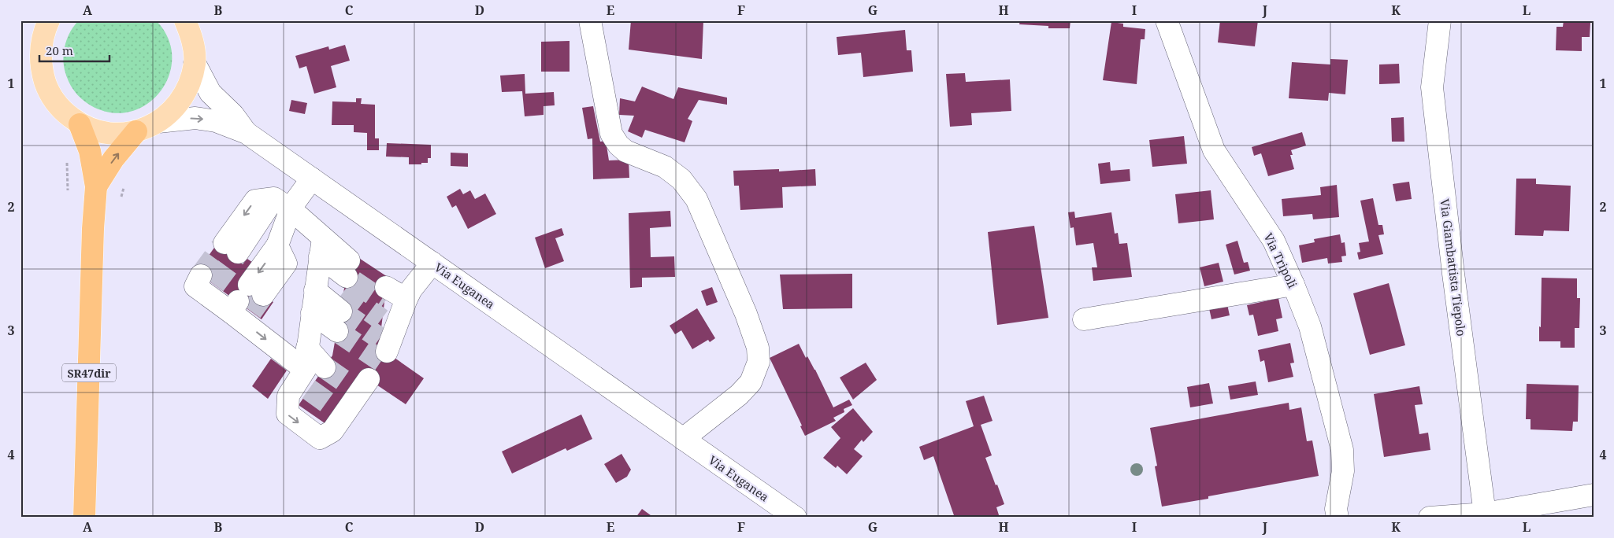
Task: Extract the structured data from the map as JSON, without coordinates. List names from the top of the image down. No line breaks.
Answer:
{"streets":{"highway":["SR47dir"],"main road":["Via Euganea"],"street":["Via Tripoli","Via Giambattista Tiepolo"]},"crossings":[["Via Euganea","SR47dir"]],"scale_bar":"20 m","grid":{"columns":["A","B","C","D","E","F","G","H","I","J","K","L"],"rows":["1","2","3","4"]}}
